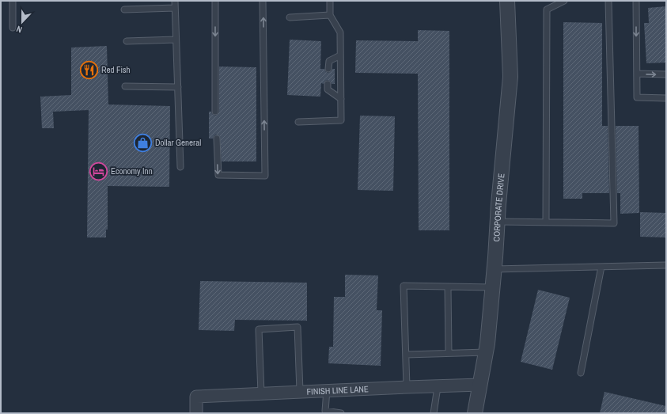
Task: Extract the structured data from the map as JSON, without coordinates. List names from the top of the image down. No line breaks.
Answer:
{"streets":{"street":["CORPORATE DRIVE","FINISH LINE LANE"]},"crossings":[["CORPORATE DRIVE","FINISH LINE LANE"]],"places":{"restaurant":["Red Fish"],"shop":["Dollar General"],"hotel":["Economy Inn"]},"north":"bottom"}
